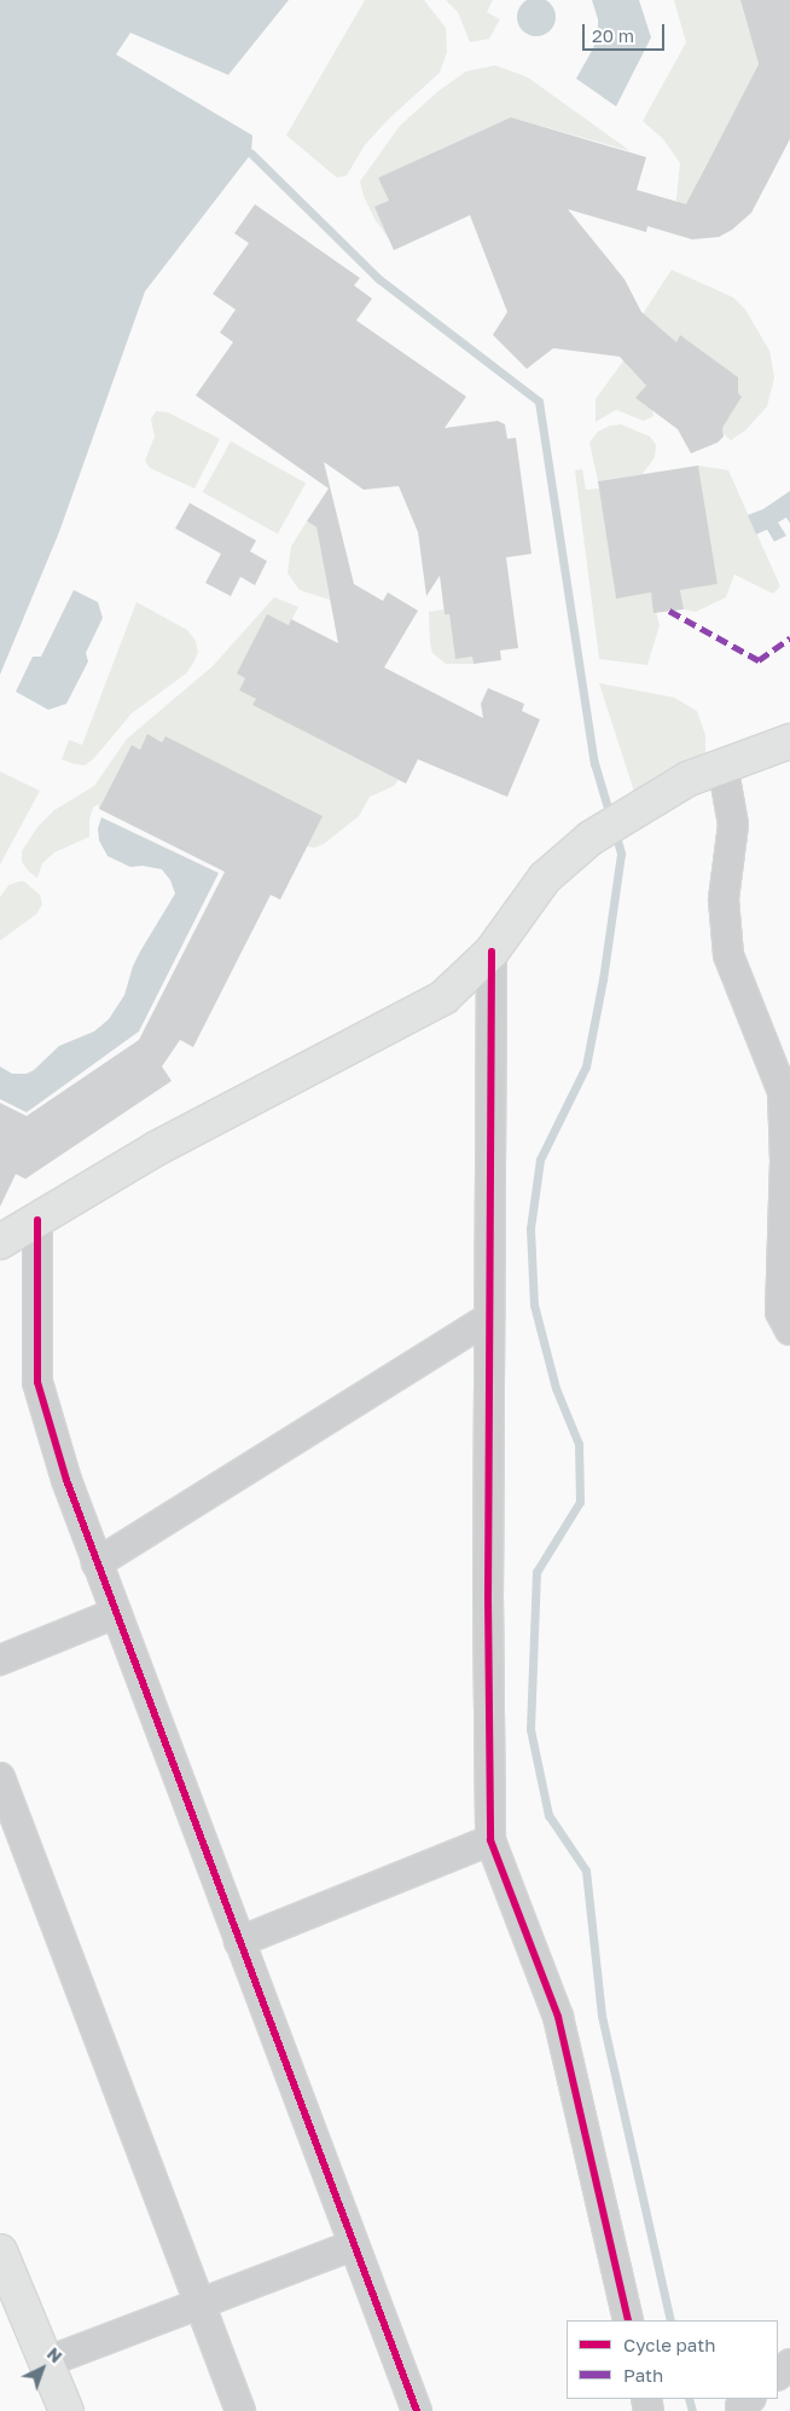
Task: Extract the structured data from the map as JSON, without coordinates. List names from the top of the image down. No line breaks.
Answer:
{"legend":["Cycle path","Path"],"scale_bar":"20 m","north":"top right"}
